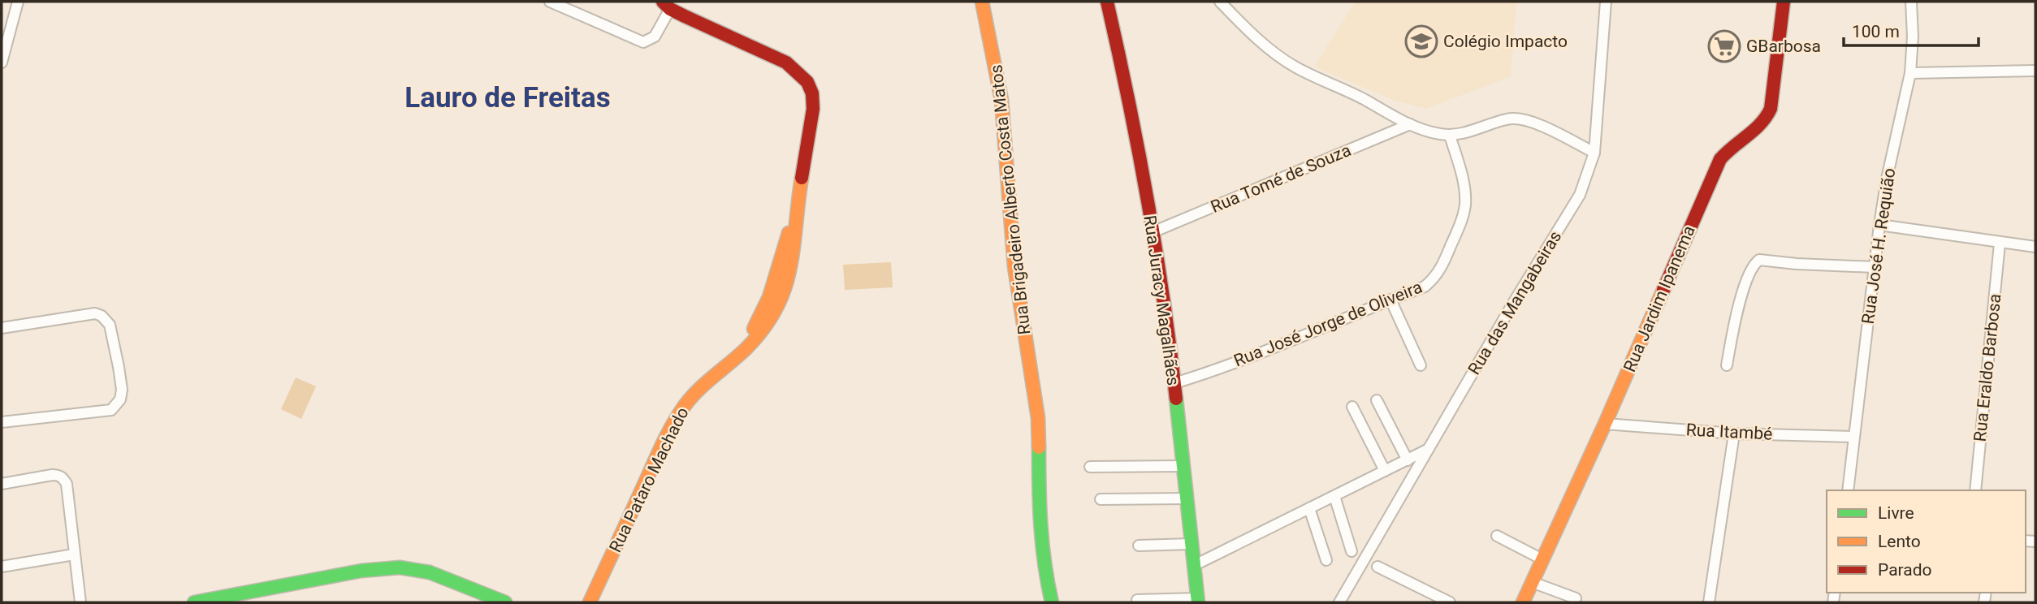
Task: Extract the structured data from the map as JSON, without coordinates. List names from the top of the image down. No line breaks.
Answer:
{"streets":{"street":["Rua Tomé de Souza","Rua Brigadeiro Alberto Costa Matos","Rua José H. Requião","Rua Jardim Ipanema","Rua Juracy Magalhães","Rua das Mangabeiras","Rua José Jorge de Oliveira","Rua Eraldo Barbosa","Rua Itambé","Rua Pataro Machado"]},"crossings":[["Rua Tomé de Souza","Rua Juracy Magalhães"],["Rua José H. Requião","Rua Itambé"],["Rua Jardim Ipanema","Rua Itambé"],["Rua Juracy Magalhães","Rua José Jorge de Oliveira"]],"districts":["Lauro de Freitas"],"places":{"school or university":["Colégio Impacto"],"supermarket":["GBarbosa"]},"legend":["Livre","Lento","Parado"],"scale_bar":"100 m"}
